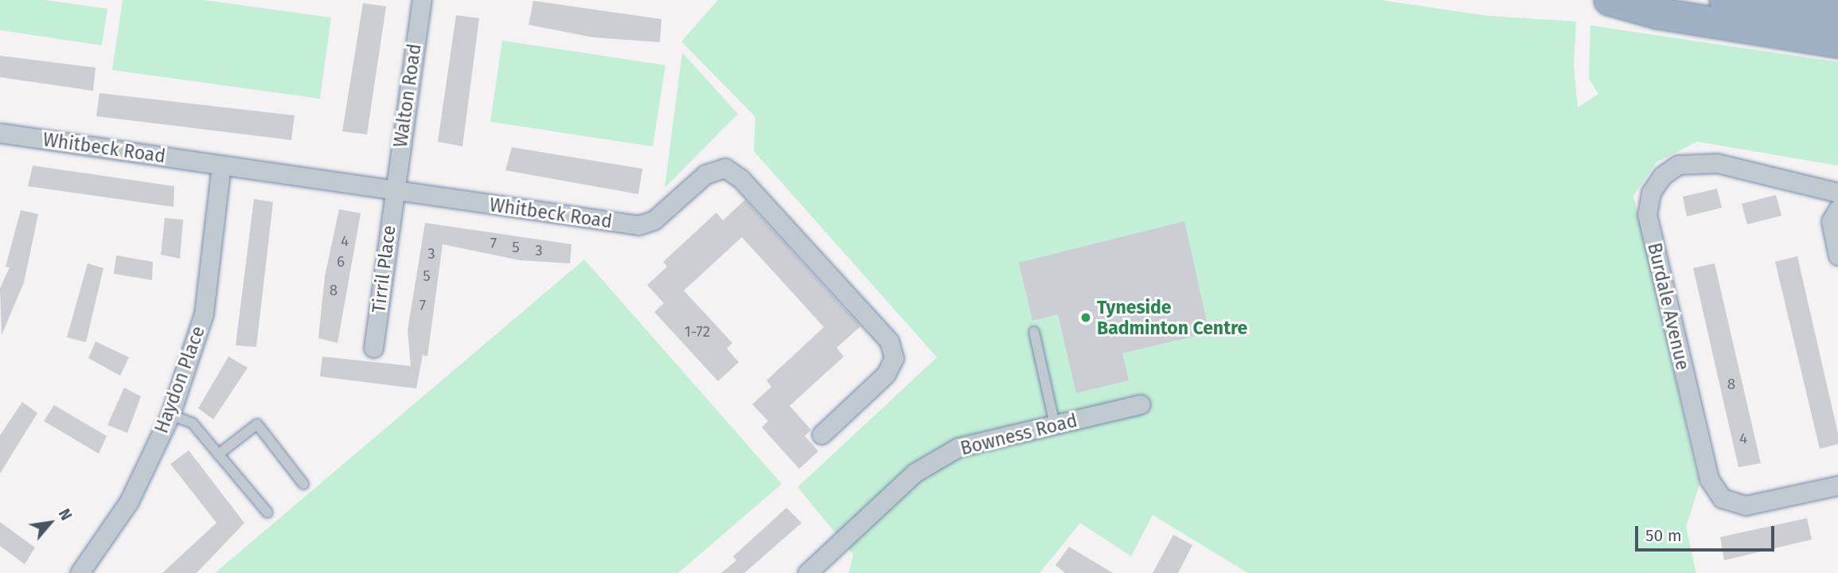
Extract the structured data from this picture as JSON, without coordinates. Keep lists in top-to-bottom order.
{
  "streets": {
    "street": [
      "Walton Road",
      "Whitbeck Road",
      "Tirril Place",
      "Burdale Avenue",
      "Haydon Place",
      "Bowness Road"
    ]
  },
  "crossings": [
    ["Walton Road", "Whitbeck Road"],
    ["Walton Road", "Tirril Place"],
    ["Whitbeck Road", "Tirril Place"],
    ["Whitbeck Road", "Haydon Place"]
  ],
  "places": ["Tyneside Badminton Centre"],
  "house_numbers": [
    "4",
    "7",
    "5",
    "3",
    "3",
    "6",
    "5",
    "8",
    "7",
    "1-72",
    "8",
    "4"
  ],
  "scale_bar": "50 m",
  "north": "top right"
}
